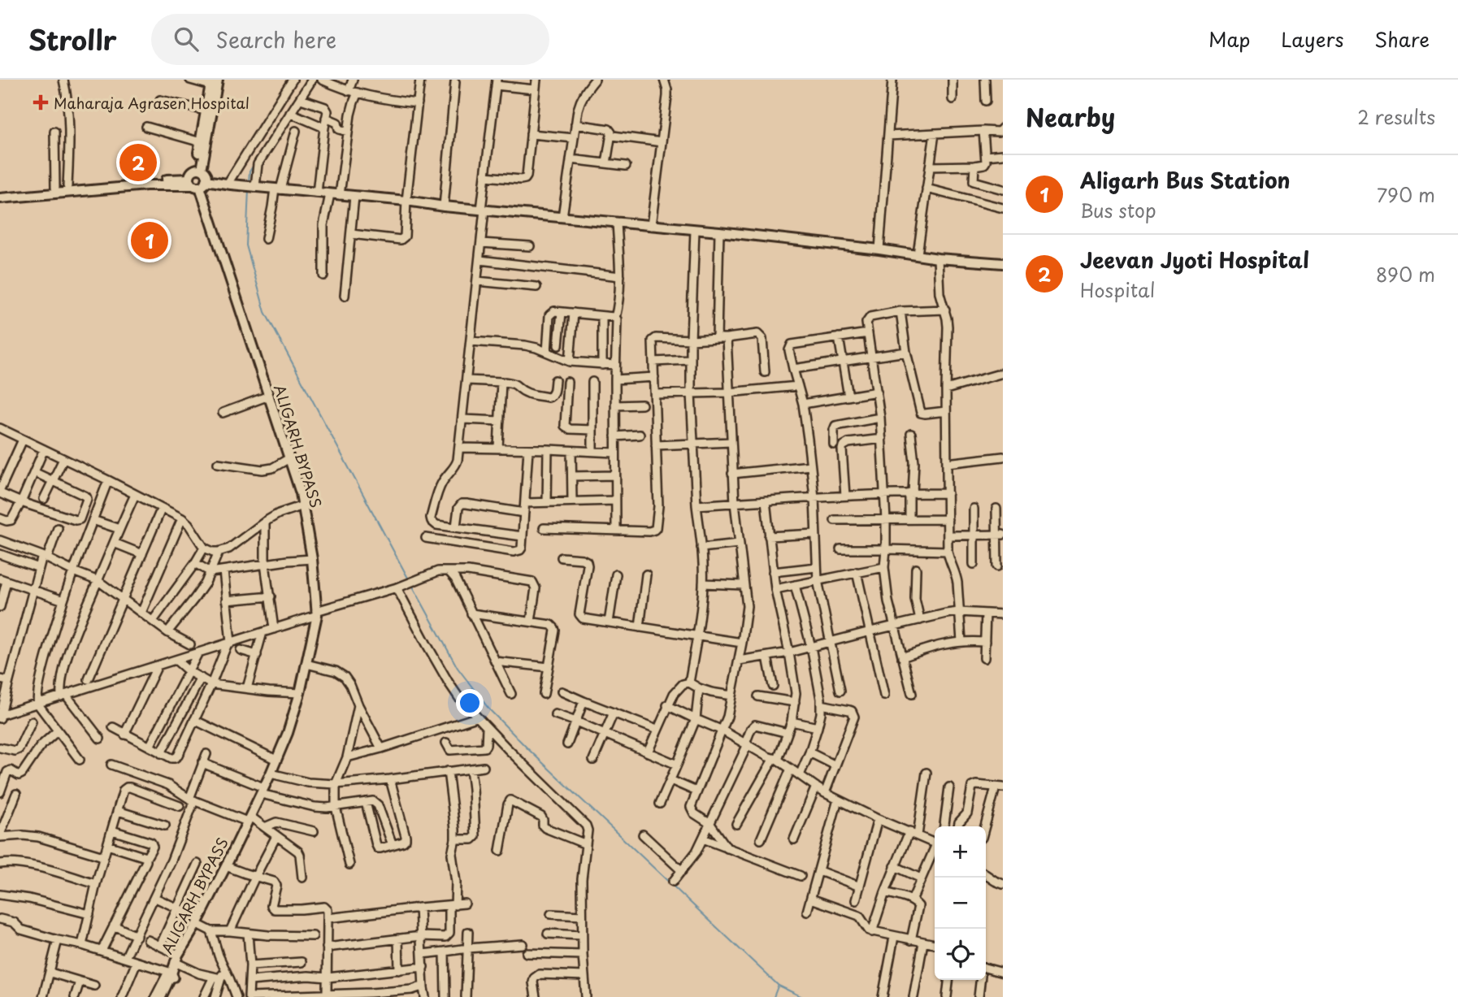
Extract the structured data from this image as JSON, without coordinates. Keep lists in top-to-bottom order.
{
  "streets": {
    "main road": ["ALIGARH BYPASS"]
  },
  "places": {
    "health": ["Maharaja Agrasen Hospital"]
  },
  "page": {
    "header": "Strollr",
    "search": "Search here",
    "nav": ["Map", "Layers", "Share"],
    "heading": ["Nearby", "2 results"],
    "pins": ["2", "1"],
    "list": [
      {
        "mark": "1",
        "name": "Aligarh Bus Station",
        "note": "Bus stop",
        "value": "790 m"
      },
      {
        "mark": "2",
        "name": "Jeevan Jyoti Hospital",
        "note": "Hospital",
        "value": "890 m"
      }
    ],
    "map_buttons": ["+", "−"]
  }
}
